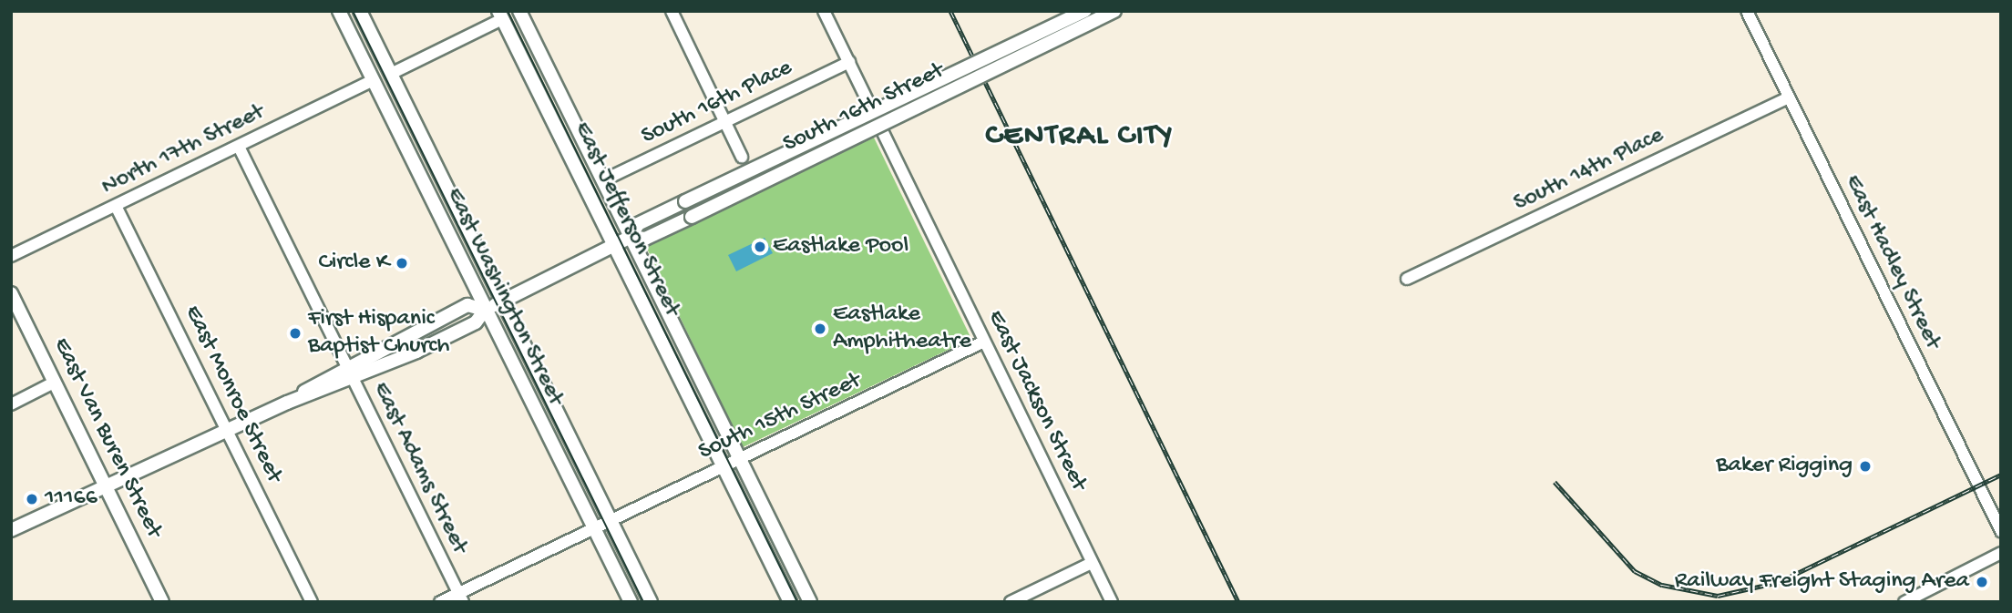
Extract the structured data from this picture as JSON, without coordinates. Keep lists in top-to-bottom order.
{
  "streets": {
    "main road": [
      "South 16th Street",
      "East Jefferson Street",
      "East Washington Street",
      "East Van Buren Street"
    ],
    "street": [
      "South 16th Place",
      "North 17th Street",
      "South 14th Place",
      "East Hadley Street",
      "East Monroe Street",
      "East Jackson Street",
      "South 15th Street",
      "East Adams Street"
    ]
  },
  "crossings": [
    ["South 16th Place", "East Jefferson Street"],
    ["South 16th Place", "East Jackson Street"],
    ["South 16th Street", "East Jefferson Street"],
    ["South 16th Street", "East Washington Street"],
    ["North 17th Street", "East Washington Street"],
    ["North 17th Street", "East Monroe Street"],
    ["North 17th Street", "East Adams Street"],
    ["South 14th Place", "East Hadley Street"],
    ["East Jefferson Street", "South 15th Street"],
    ["East Washington Street", "South 15th Street"],
    ["East Jackson Street", "South 15th Street"],
    ["South 15th Street", "East Adams Street"]
  ],
  "districts": ["CENTRAL CITY"],
  "places": [
    "Eastlake Pool",
    "Circle K",
    "Eastlake Amphitheatre",
    "First Hispanic Baptist Church",
    "Baker Rigging",
    "11166",
    "Railway Freight Staging Area"
  ]
}
